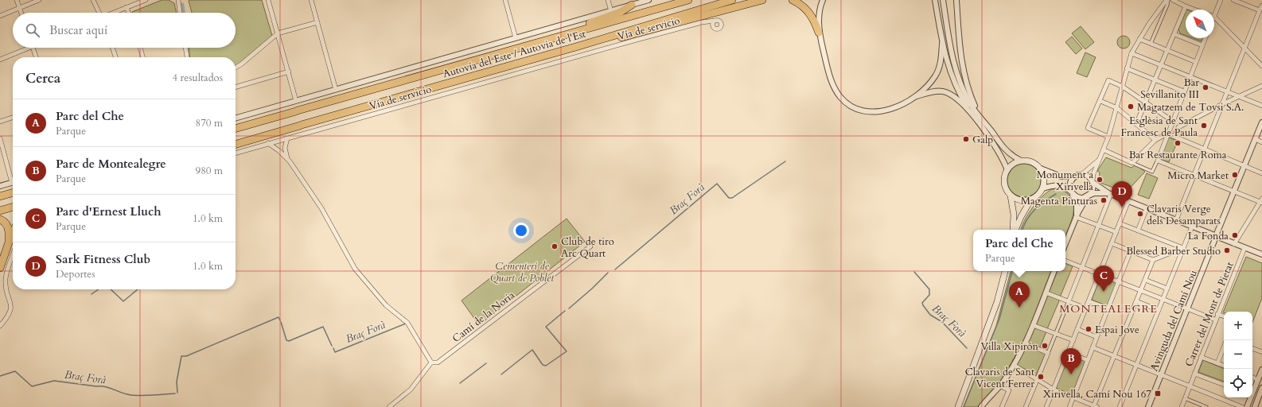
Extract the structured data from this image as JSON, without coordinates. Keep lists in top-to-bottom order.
{
  "streets": {
    "highway": ["Autovía del Este / Autovia de l'Est"],
    "street": [
      "Vía de servicio",
      "Carrer del Mont de Pietat",
      "Camí de la Noria",
      "Avinguda del Camí Nou"
    ]
  },
  "districts": ["MONTEALEGRE"],
  "water": ["Braç Forà"],
  "parks": ["Cementeri de Quart de Poblet"],
  "places": {
    "other": [
      "Bar Sevillanito III",
      "Magatzem de Tovsi S.A.",
      "Esglèsia de Sant Francesc de Paula",
      "Galp",
      "Bar Restaurante Roma",
      "Micro Market",
      "Monument a Xirivella",
      "Magenta Pinturas",
      "Clavaris Verge dels Desamparats",
      "La Fonda",
      "Club de tiro Arc Quart",
      "Blessed Barber Studio",
      "Espai Jove",
      "Villa Xipirón",
      "Clavaris de Sant Vicent Ferrer"
    ],
    "transit": ["Xirivella, Camí Nou 167"]
  },
  "north": "top left",
  "page": {
    "search": "Buscar aquí",
    "heading": ["Cerca", "4 resultados"],
    "list": [
      {
        "mark": "A",
        "name": "Parc del Che",
        "note": "Parque",
        "value": "870 m"
      },
      {
        "mark": "B",
        "name": "Parc de Montealegre",
        "note": "Parque",
        "value": "980 m"
      },
      {
        "mark": "C",
        "name": "Parc d'Ernest Lluch",
        "note": "Parque",
        "value": "1.0 km"
      },
      {
        "mark": "D",
        "name": "Sark Fitness Club",
        "note": "Deportes",
        "value": "1.0 km"
      }
    ],
    "pins": [
      "D",
      "C",
      "A",
      "B"
    ],
    "popup": ["Parc del Che", "Parque"],
    "map_buttons": ["+", "−"]
  }
}
